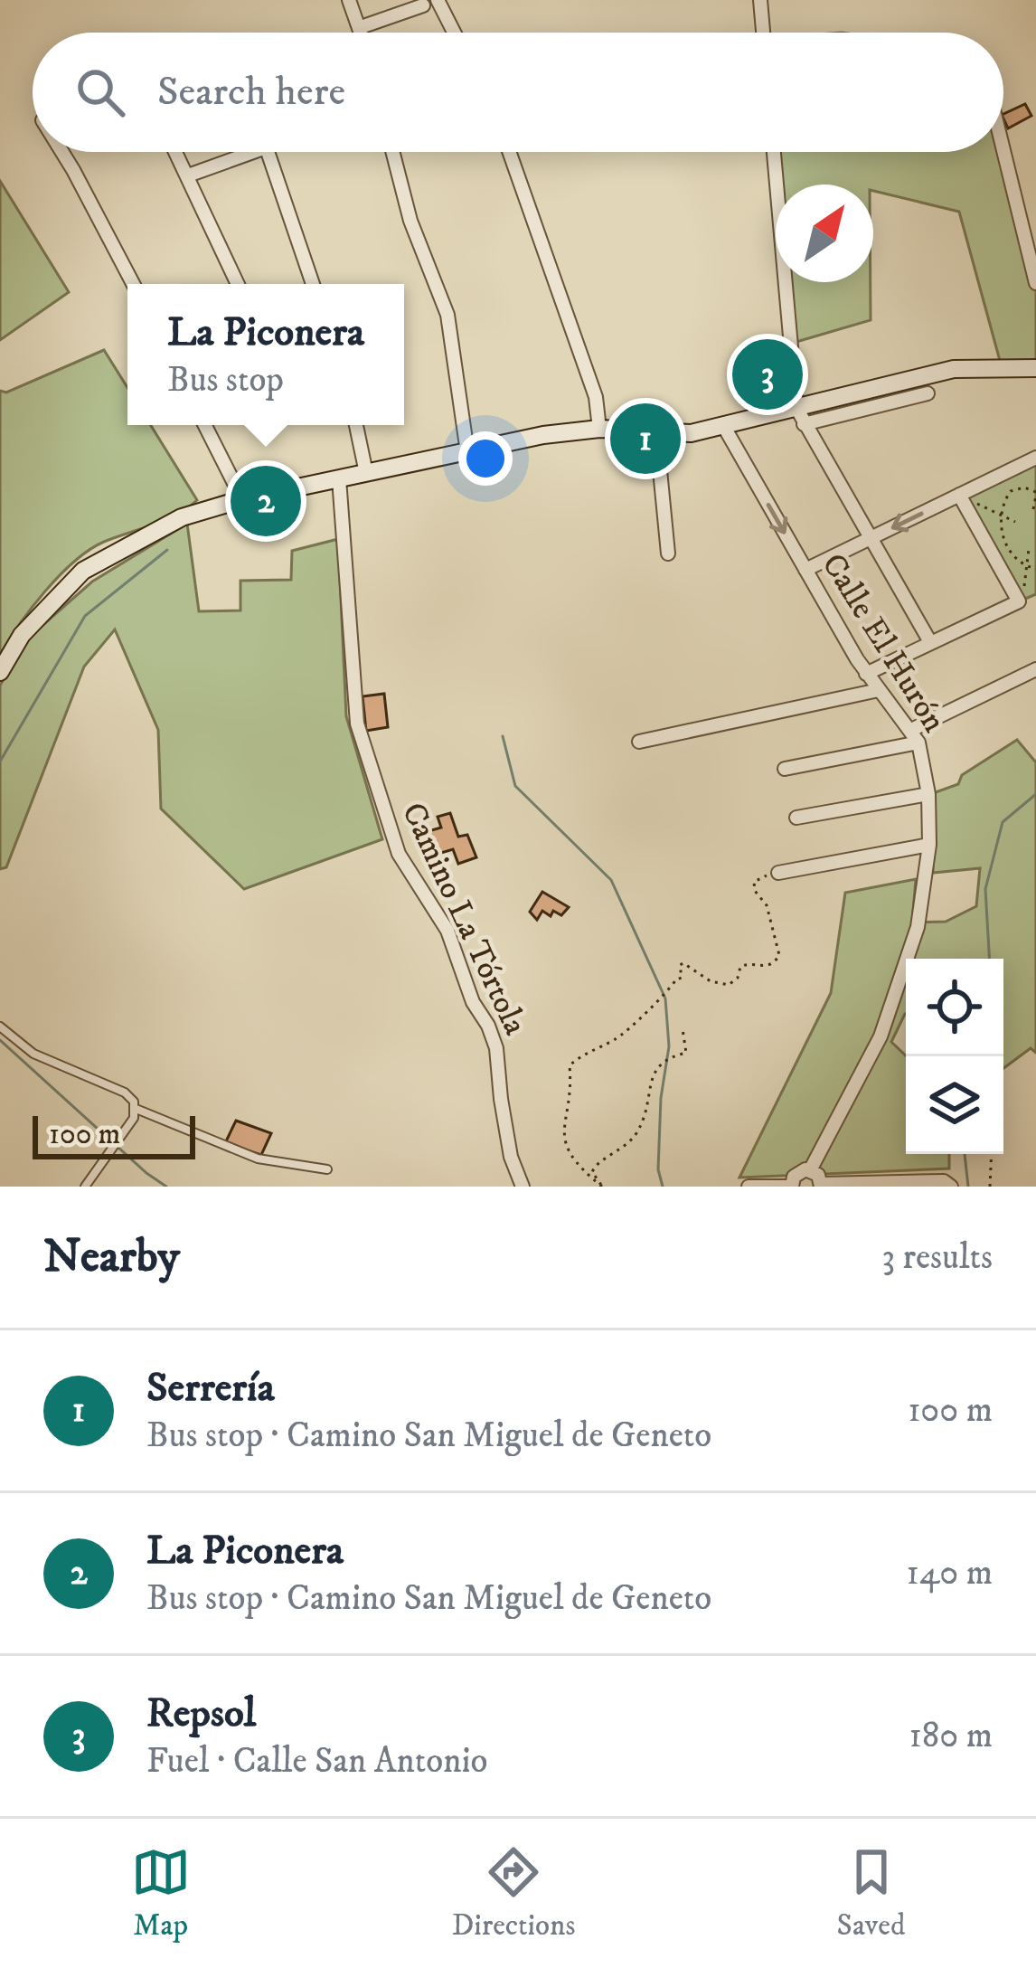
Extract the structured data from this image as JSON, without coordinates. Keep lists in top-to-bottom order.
{
  "streets": {
    "street": ["Calle El Hurón", "Camino La Tórtola"]
  },
  "scale_bar": "100 m",
  "north": "top right",
  "page": {
    "search": "Search here",
    "popup": ["La Piconera", "Bus stop"],
    "pins": ["3", "1", "2"],
    "scale": "100 m",
    "heading": ["Nearby", "3 results"],
    "list": [
      {
        "mark": "1",
        "name": "Serrería",
        "note": "Bus stop · Camino San Miguel de Geneto",
        "value": "100 m"
      },
      {
        "mark": "2",
        "name": "La Piconera",
        "note": "Bus stop · Camino San Miguel de Geneto",
        "value": "140 m"
      },
      {
        "mark": "3",
        "name": "Repsol",
        "note": "Fuel · Calle San Antonio",
        "value": "180 m"
      }
    ],
    "nav": ["Map", "Directions", "Saved"]
  }
}
